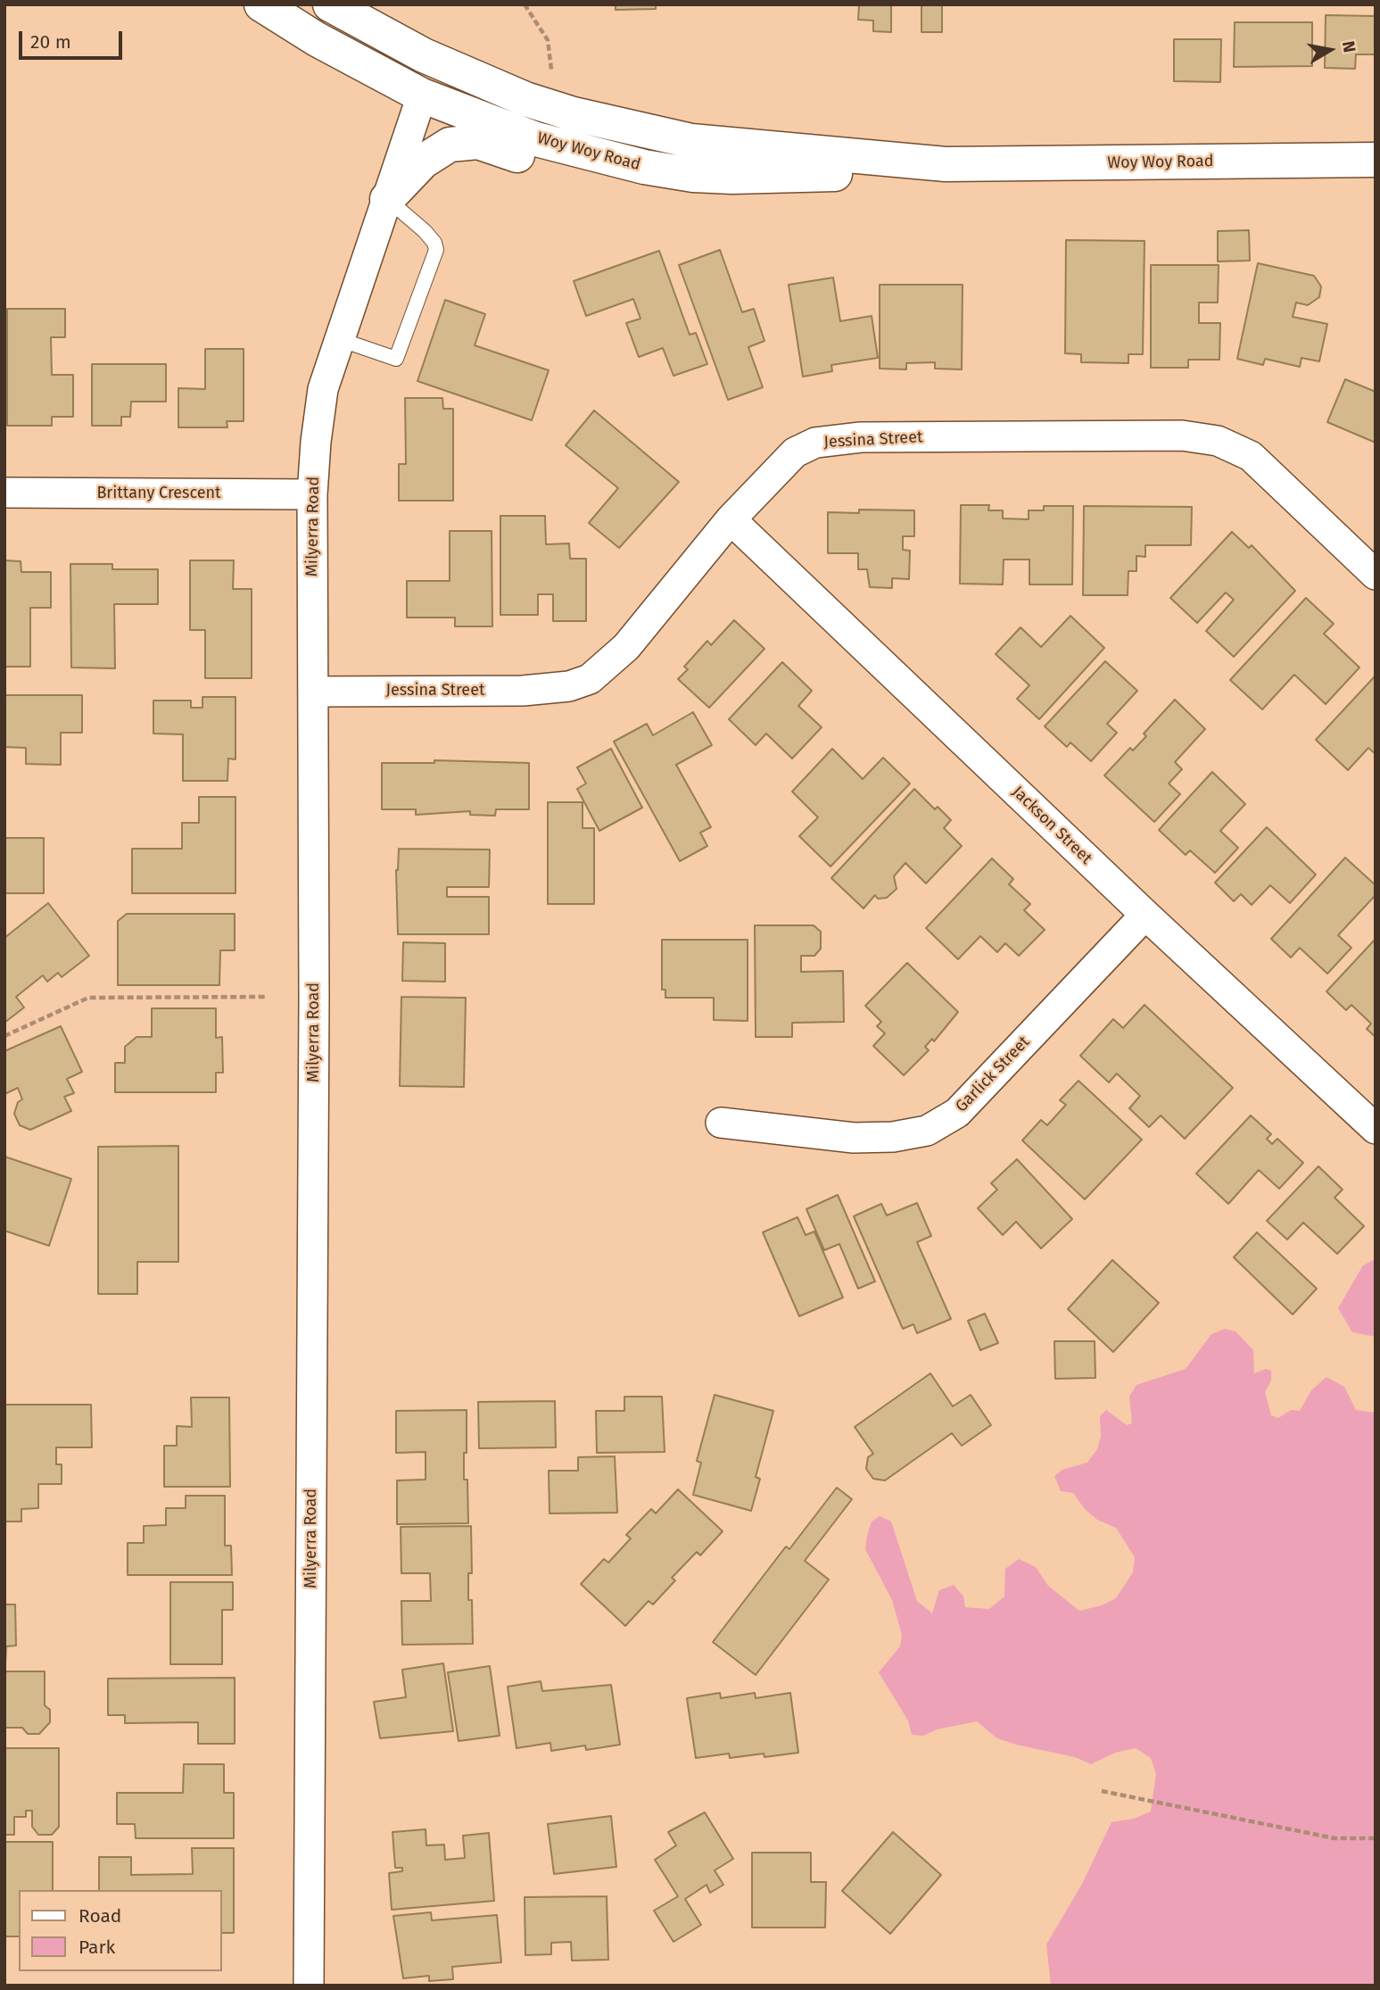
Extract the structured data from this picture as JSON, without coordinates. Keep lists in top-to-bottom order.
{
  "streets": {
    "main road": ["Woy Woy Road"],
    "street": [
      "Jessina Street",
      "Brittany Crescent",
      "Milyerra Road",
      "Jackson Street",
      "Garlick Street"
    ]
  },
  "crossings": [
    ["Woy Woy Road", "Milyerra Road"],
    ["Jessina Street", "Milyerra Road"],
    ["Jessina Street", "Jackson Street"],
    ["Brittany Crescent", "Milyerra Road"],
    ["Jackson Street", "Garlick Street"]
  ],
  "legend": ["Road", "Park"],
  "scale_bar": "20 m",
  "north": "right"
}
